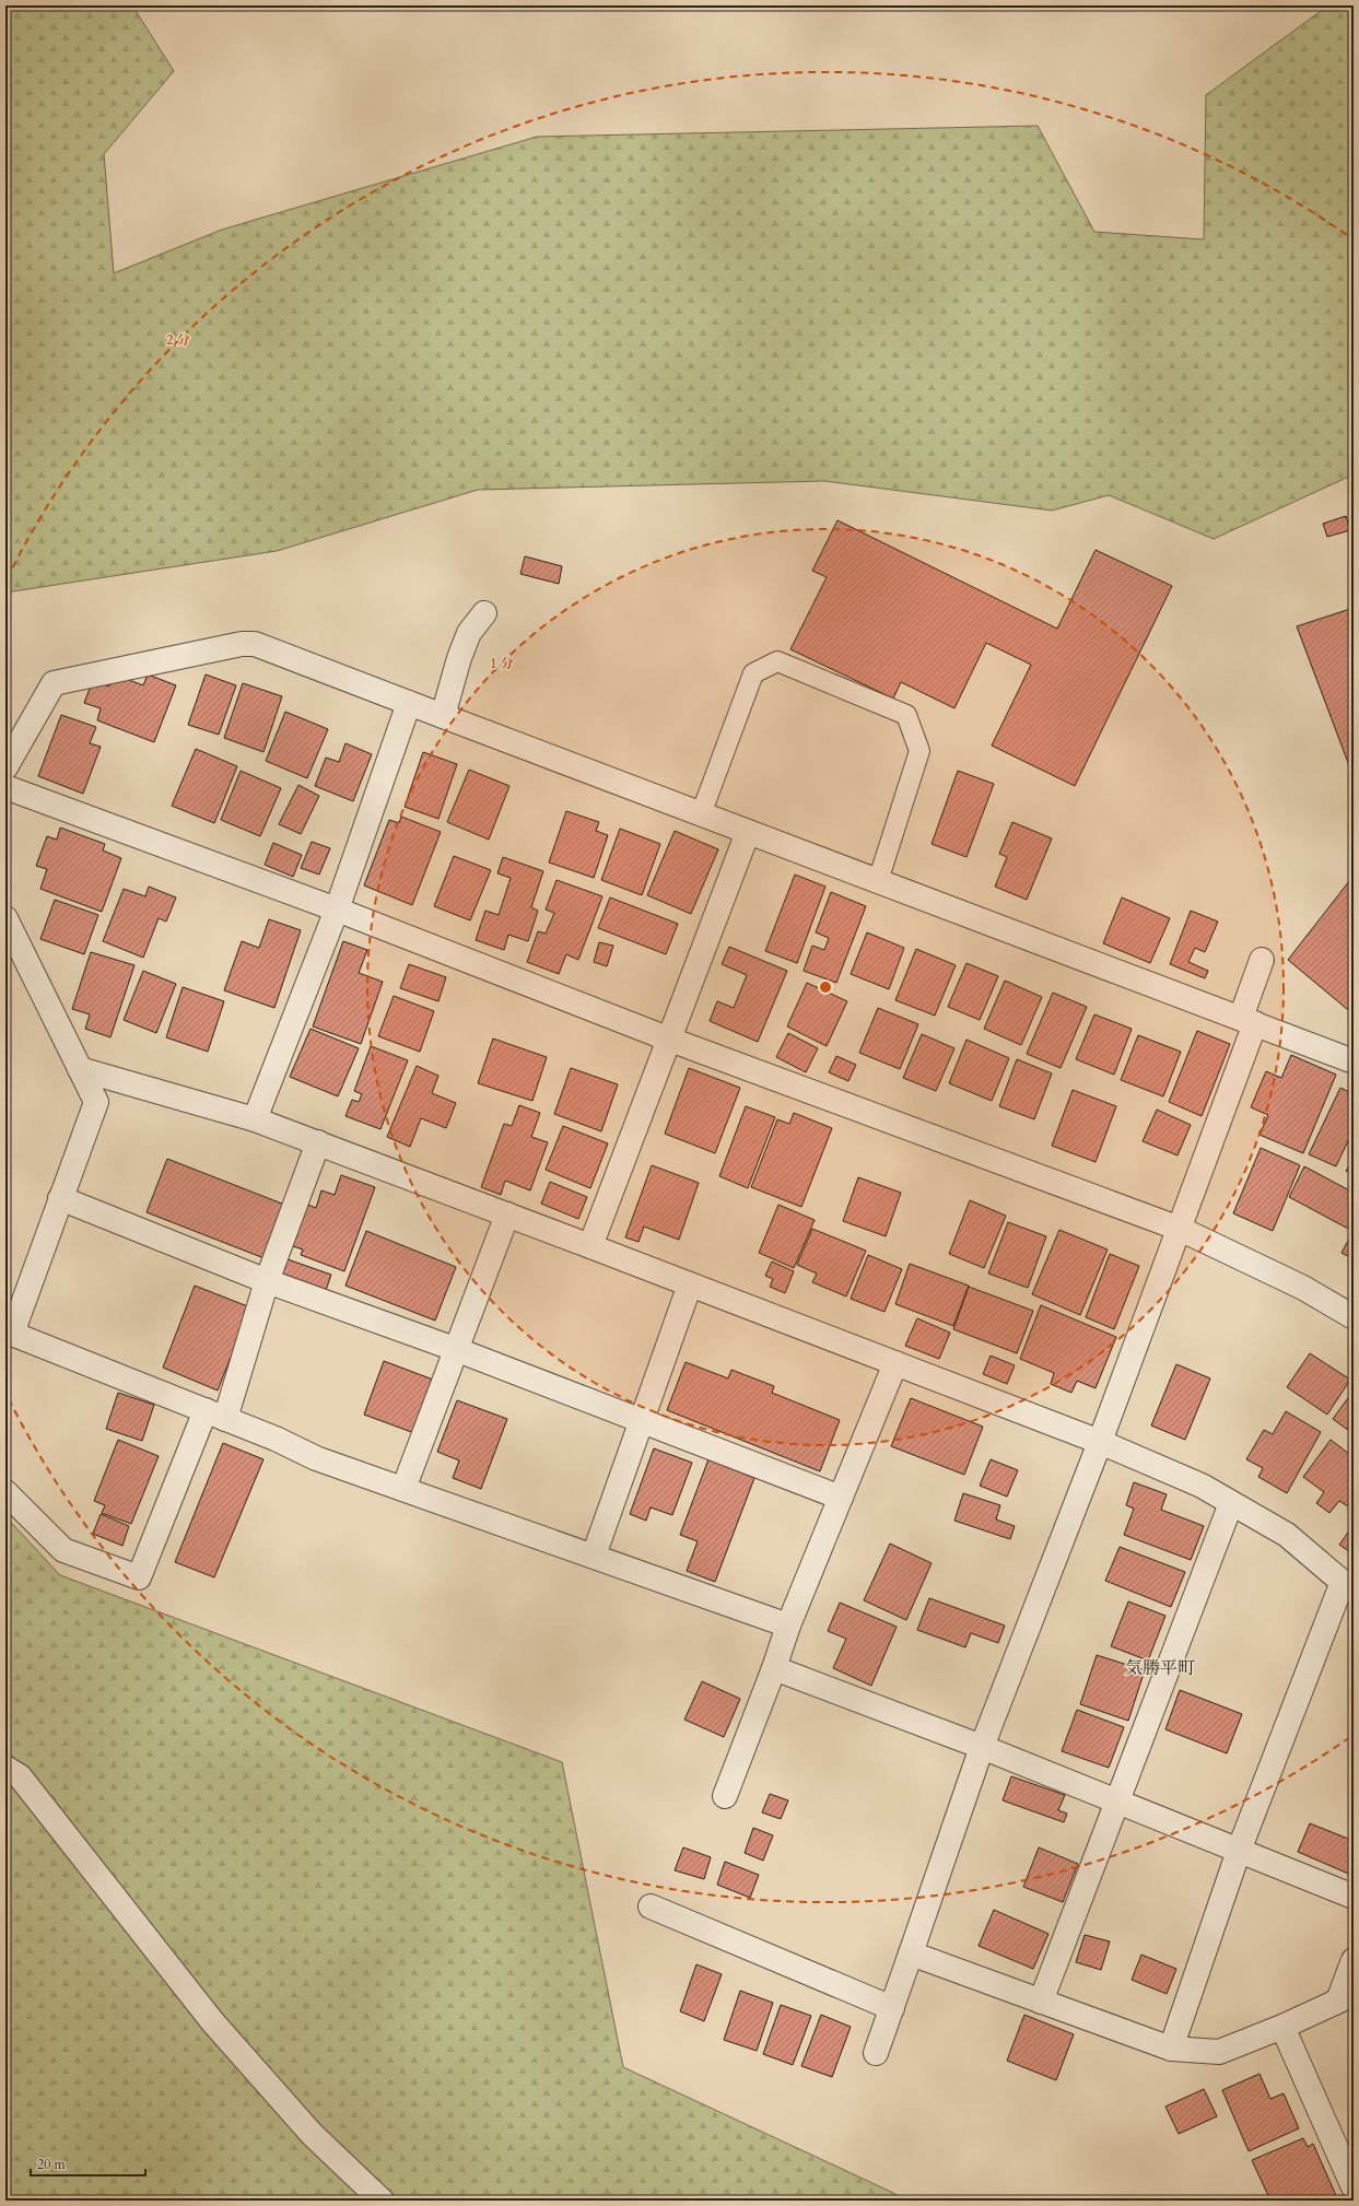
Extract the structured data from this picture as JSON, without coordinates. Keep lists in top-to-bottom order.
{
  "districts": ["気勝平町"],
  "scale_bar": "20 m",
  "rings": ["2 分", "1 分"]
}
